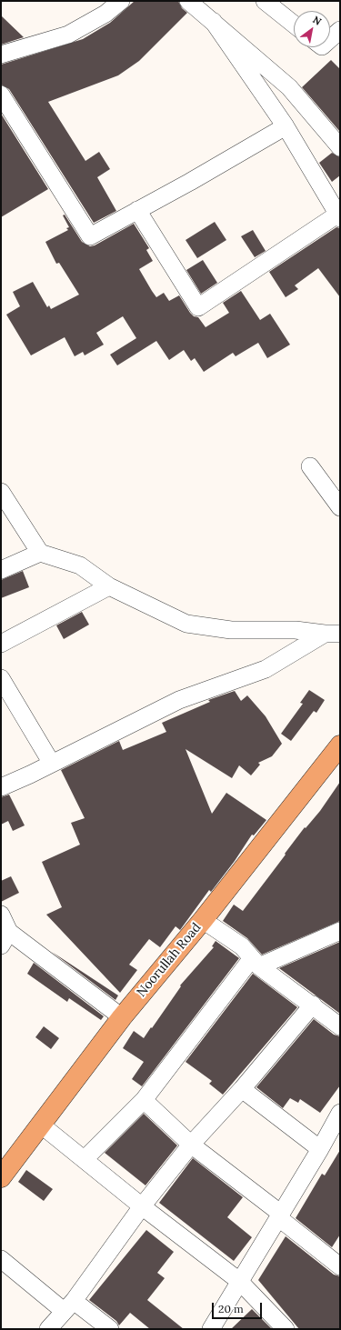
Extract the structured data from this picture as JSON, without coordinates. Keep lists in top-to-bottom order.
{
  "streets": {
    "main road": ["Noorullah Road"]
  },
  "scale_bar": "20 m",
  "north": "top right"
}
